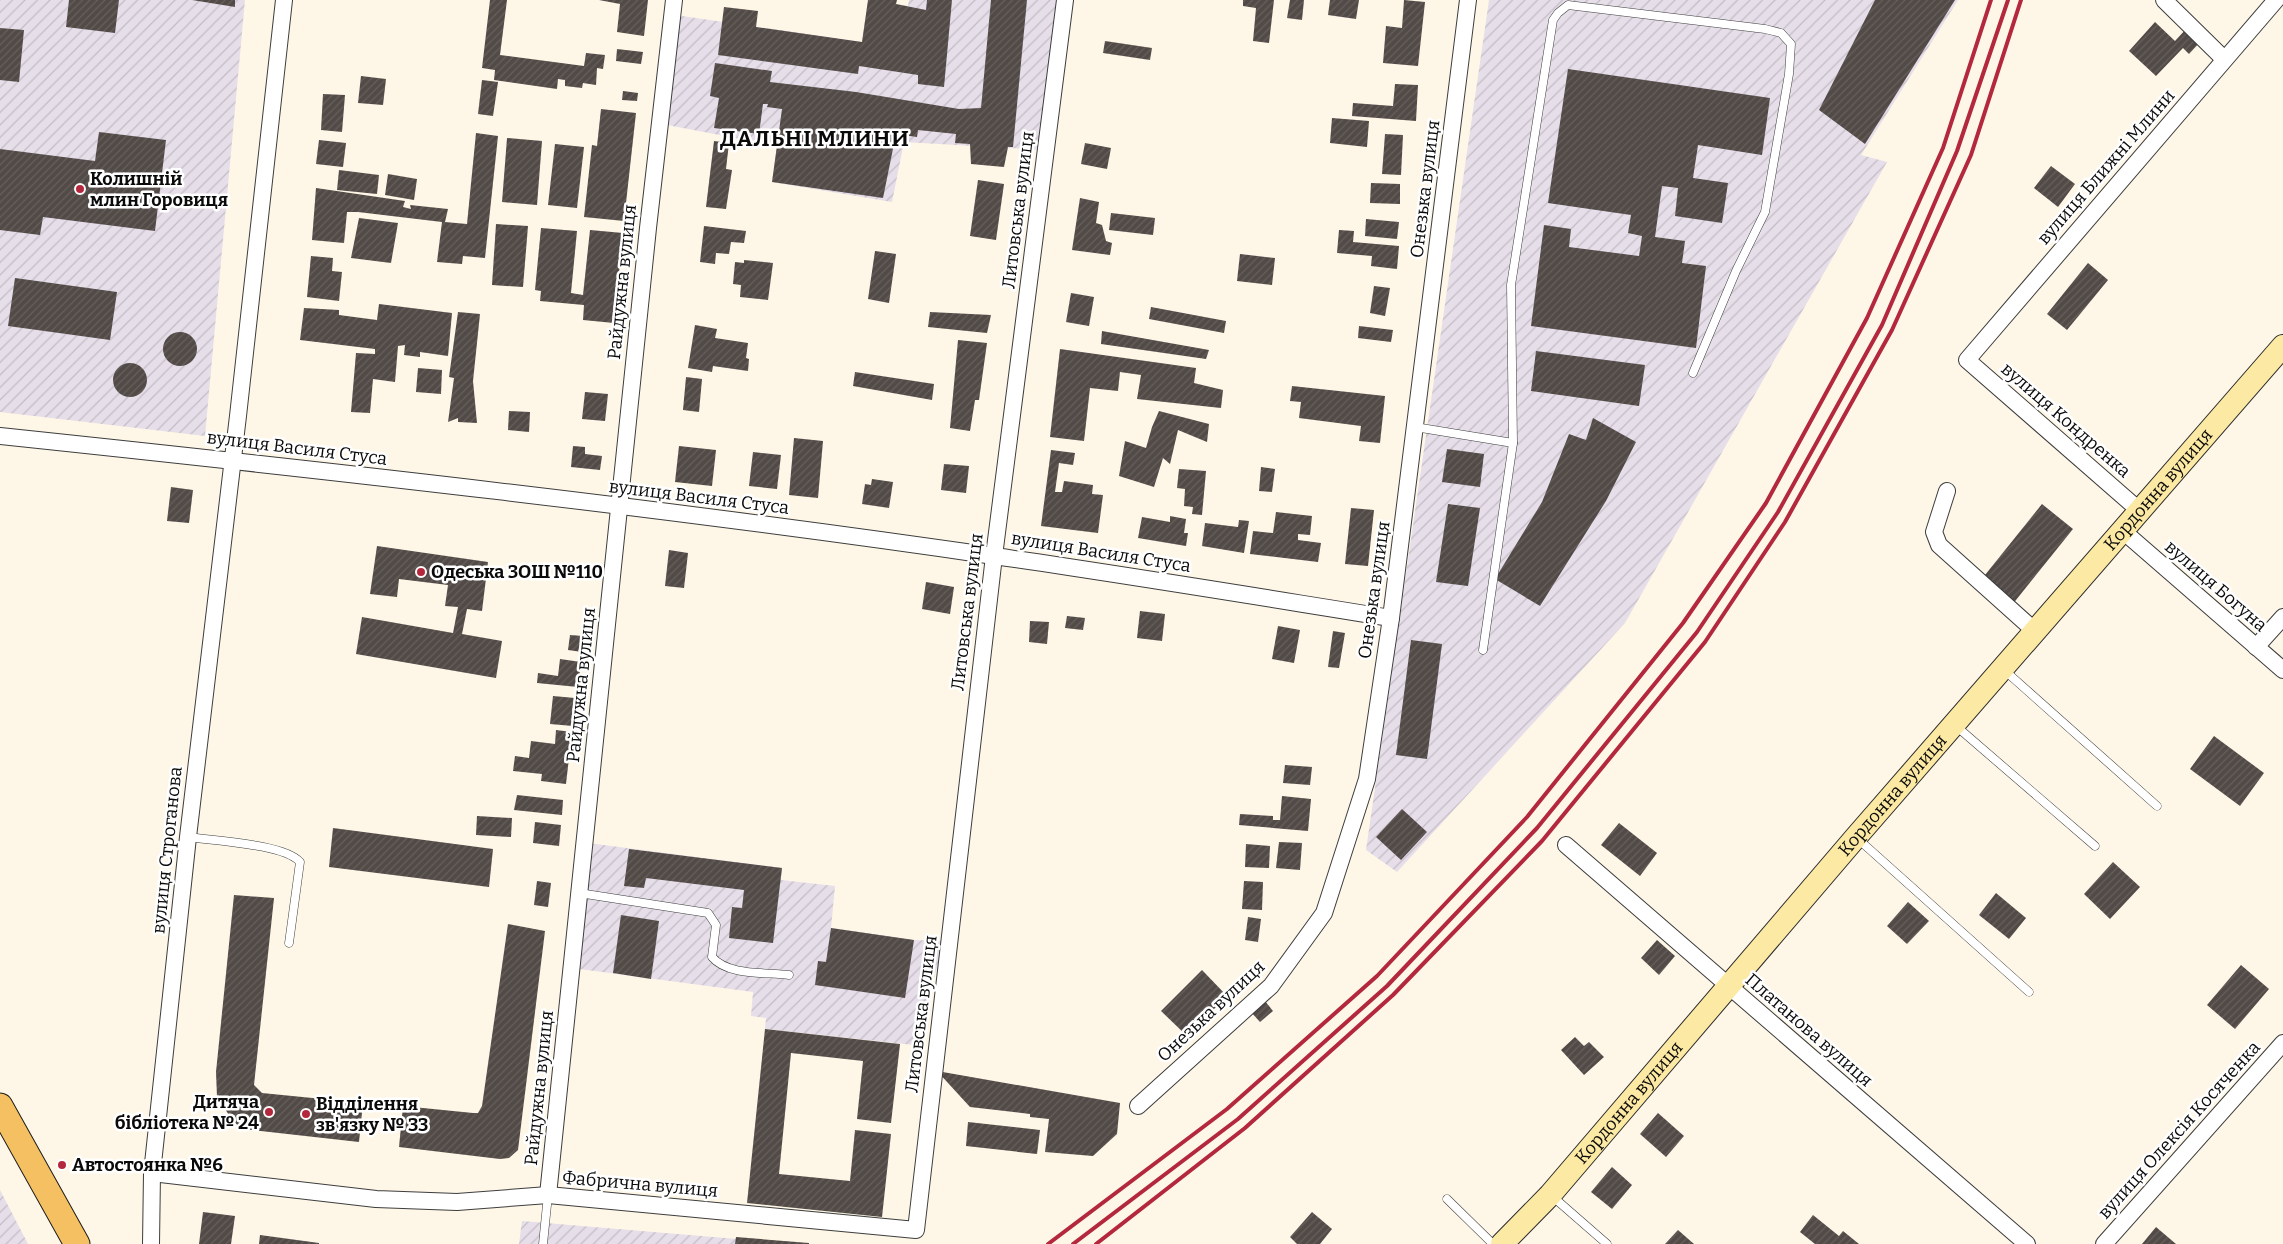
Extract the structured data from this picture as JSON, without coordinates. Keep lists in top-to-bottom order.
{
  "streets": {
    "main road": ["Кордонна вулиця"],
    "street": [
      "вулиця Ближні Млини",
      "Онезька вулиця",
      "Литовська вулиця",
      "Райдужна вулиця",
      "вулиця Кондренка",
      "вулиця Василя Стуса",
      "вулиця Богуна",
      "вулиця Строганова",
      "Платанова вулиця",
      "вулиця Олексія Косяченка",
      "Фабрична вулиця"
    ]
  },
  "crossings": [
    ["вулиця Ближні Млини", "вулиця Кондренка"],
    ["Онезька вулиця", "вулиця Василя Стуса"],
    ["Литовська вулиця", "вулиця Василя Стуса"],
    ["Литовська вулиця", "Фабрична вулиця"],
    ["Райдужна вулиця", "вулиця Василя Стуса"],
    ["Райдужна вулиця", "Фабрична вулиця"],
    ["вулиця Кондренка", "Кордонна вулиця"],
    ["вулиця Василя Стуса", "вулиця Строганова"],
    ["Кордонна вулиця", "вулиця Богуна"],
    ["Кордонна вулиця", "Платанова вулиця"],
    ["вулиця Строганова", "Фабрична вулиця"]
  ],
  "districts": ["ДАЛЬНІ МЛИНИ"],
  "places": [
    "Колишній млин Горовиця",
    "Одеська ЗОШ №110",
    "Дитяча бібліотека № 24",
    "Відділення зв'язку № 33",
    "Автостоянка №6"
  ]
}
